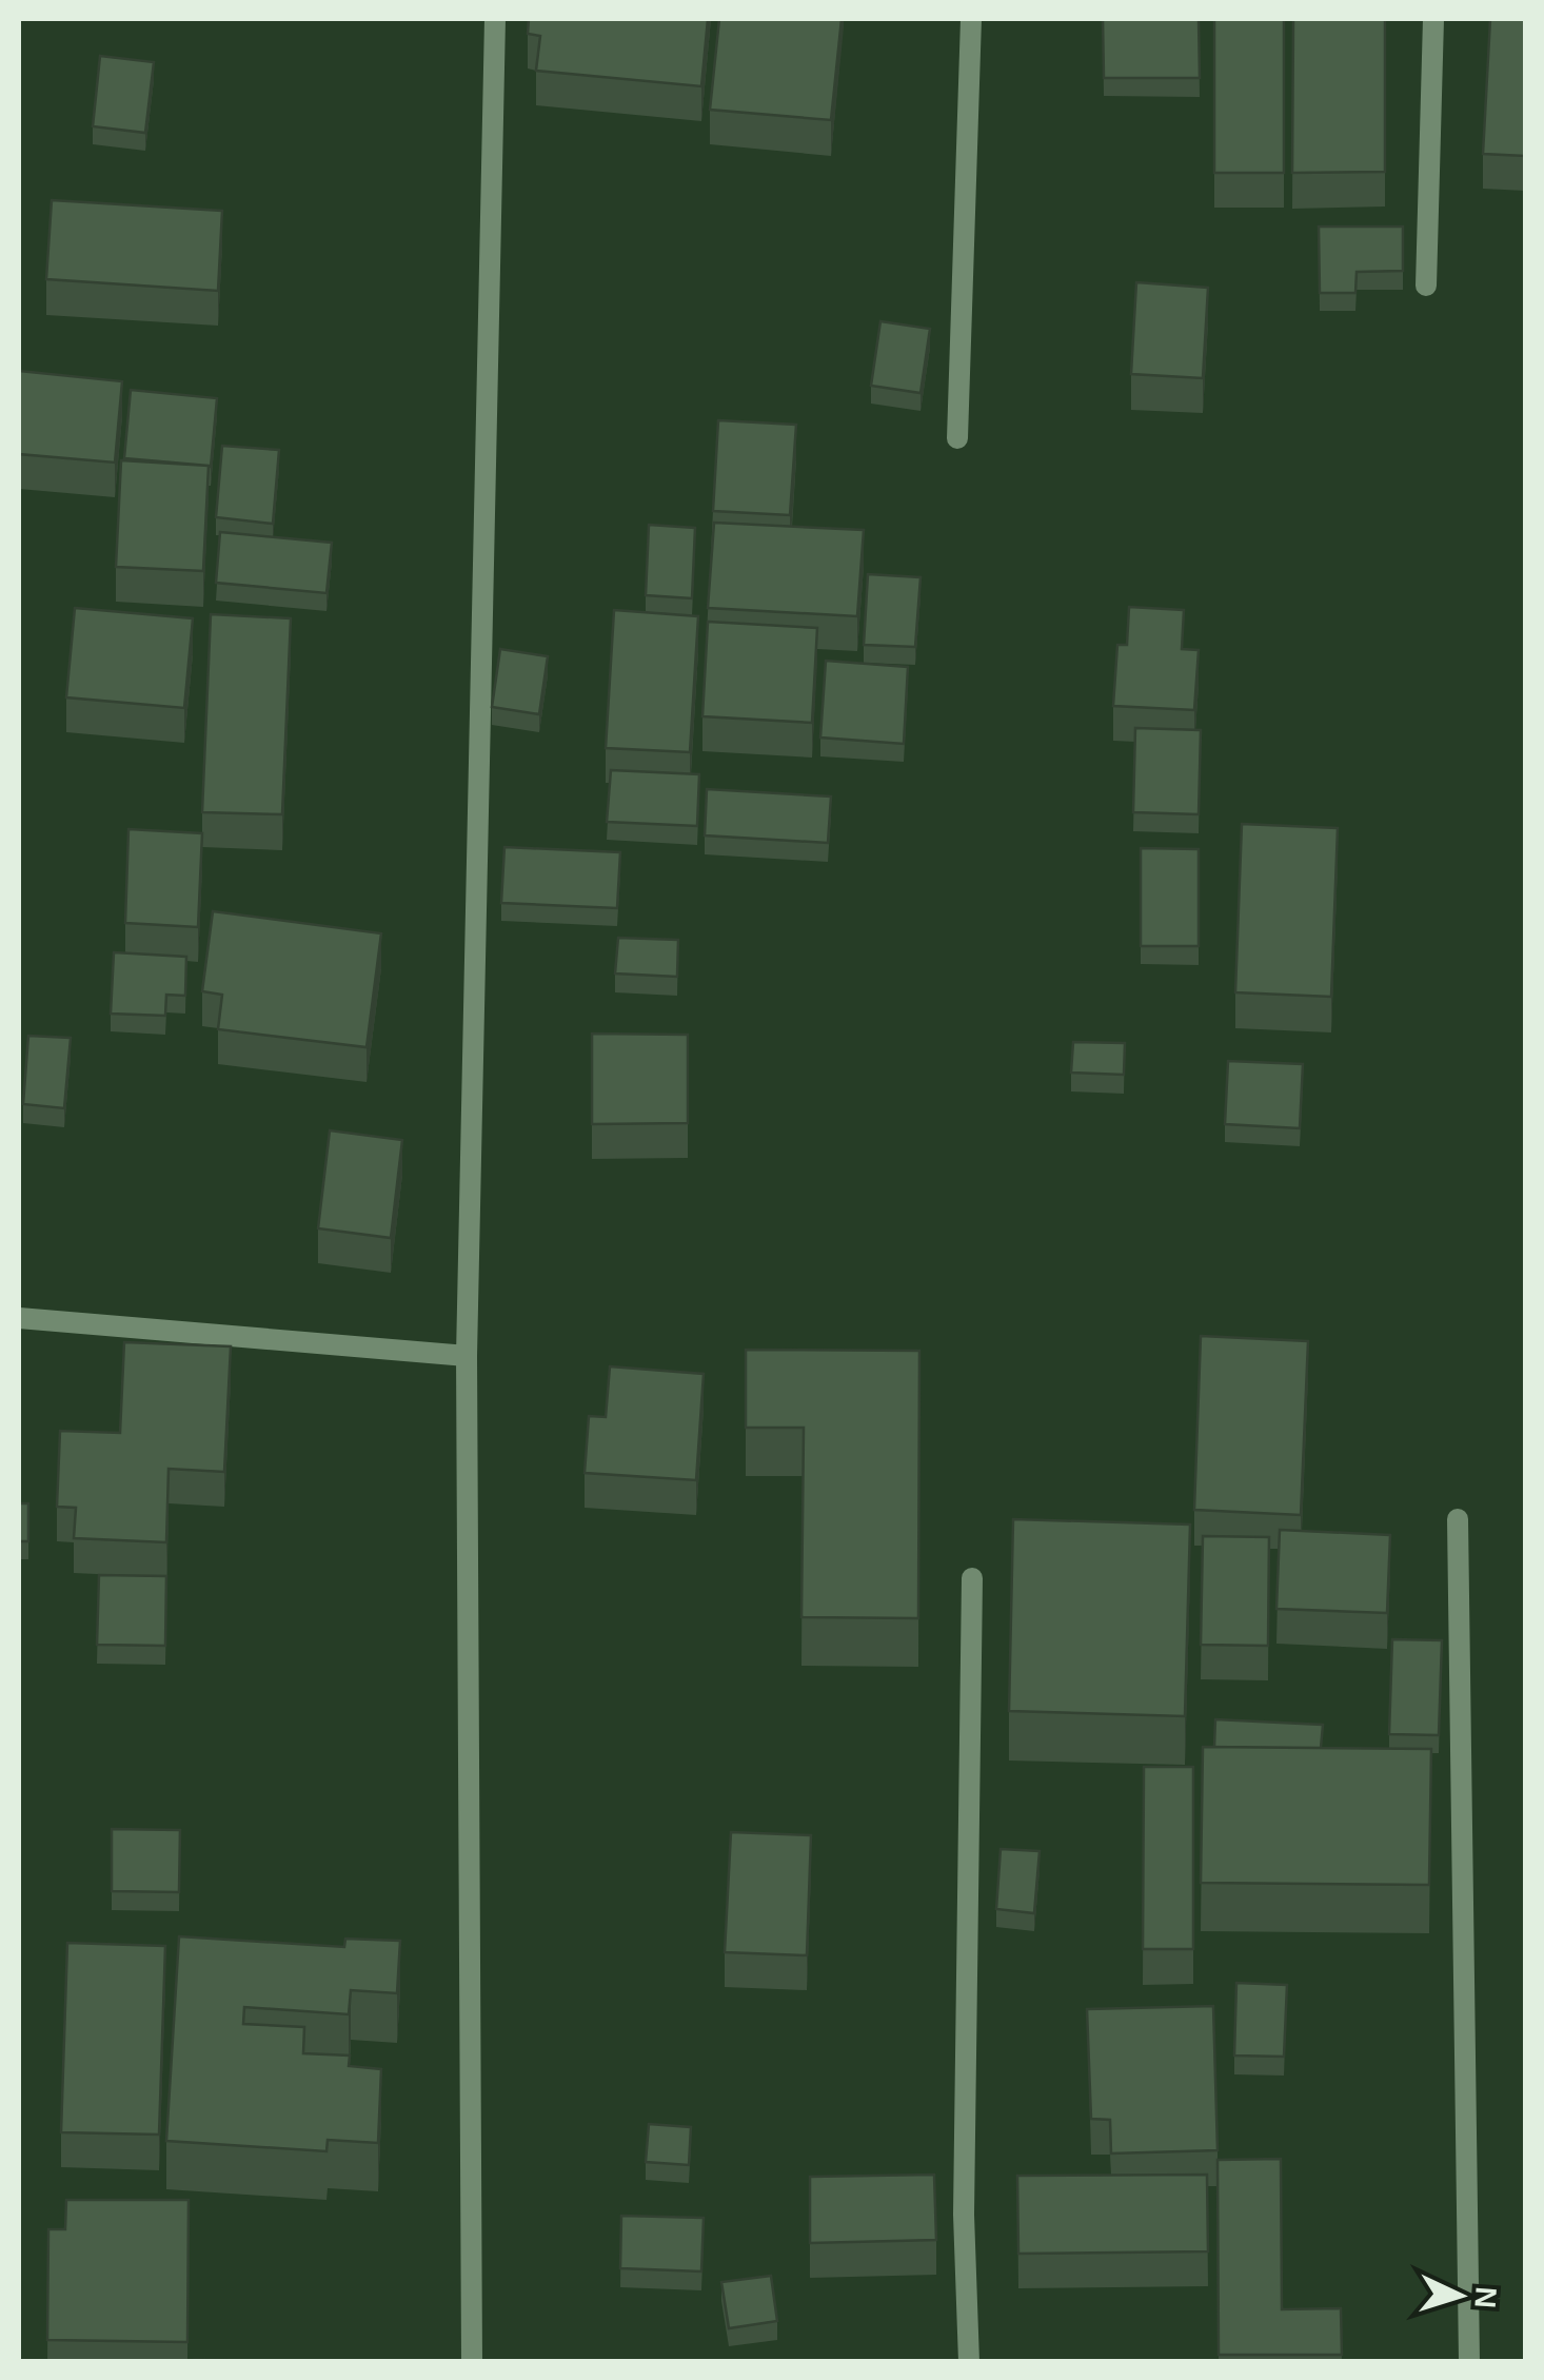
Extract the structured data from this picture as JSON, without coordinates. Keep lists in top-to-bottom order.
{
  "north": "right"
}
